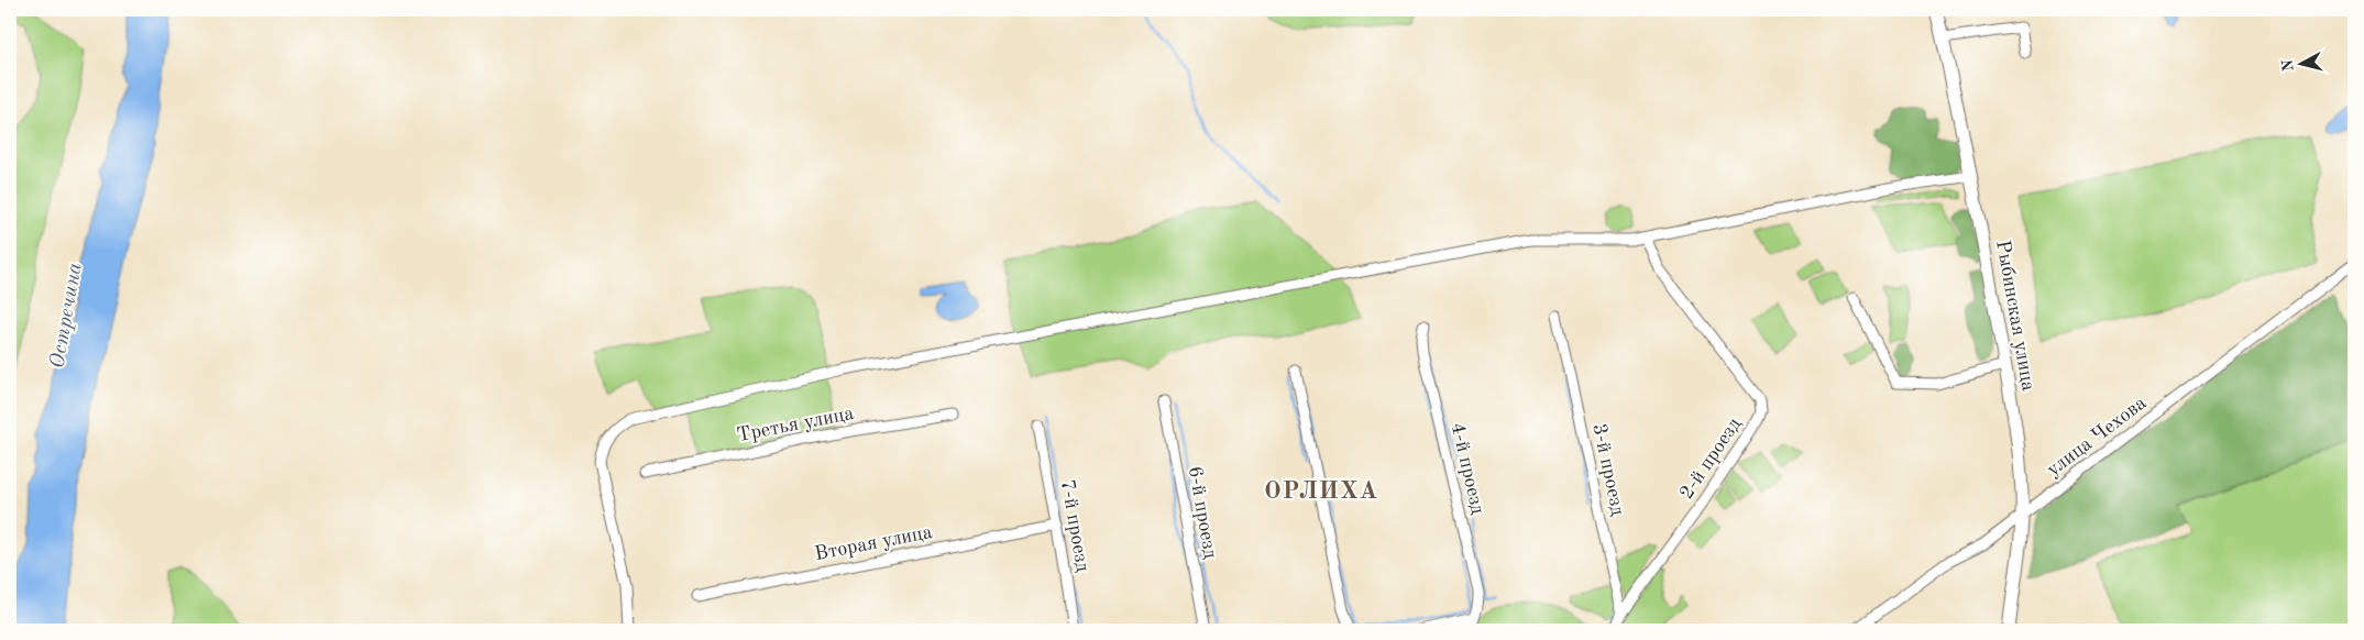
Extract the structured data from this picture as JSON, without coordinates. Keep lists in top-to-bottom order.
{
  "streets": {
    "main road": ["Рыбинская улица"],
    "street": [
      "Третья улица",
      "улица Чехова",
      "2-й проезд",
      "4-й проезд",
      "3-й проезд",
      "6-й проезд",
      "7-й проезд",
      "Вторая улица"
    ]
  },
  "crossings": [
    ["Рыбинская улица", "улица Чехова"],
    ["2-й проезд", "3-й проезд"],
    ["7-й проезд", "Вторая улица"]
  ],
  "districts": ["ОРЛИХА"],
  "water": ["Остречина"],
  "north": "left"
}
